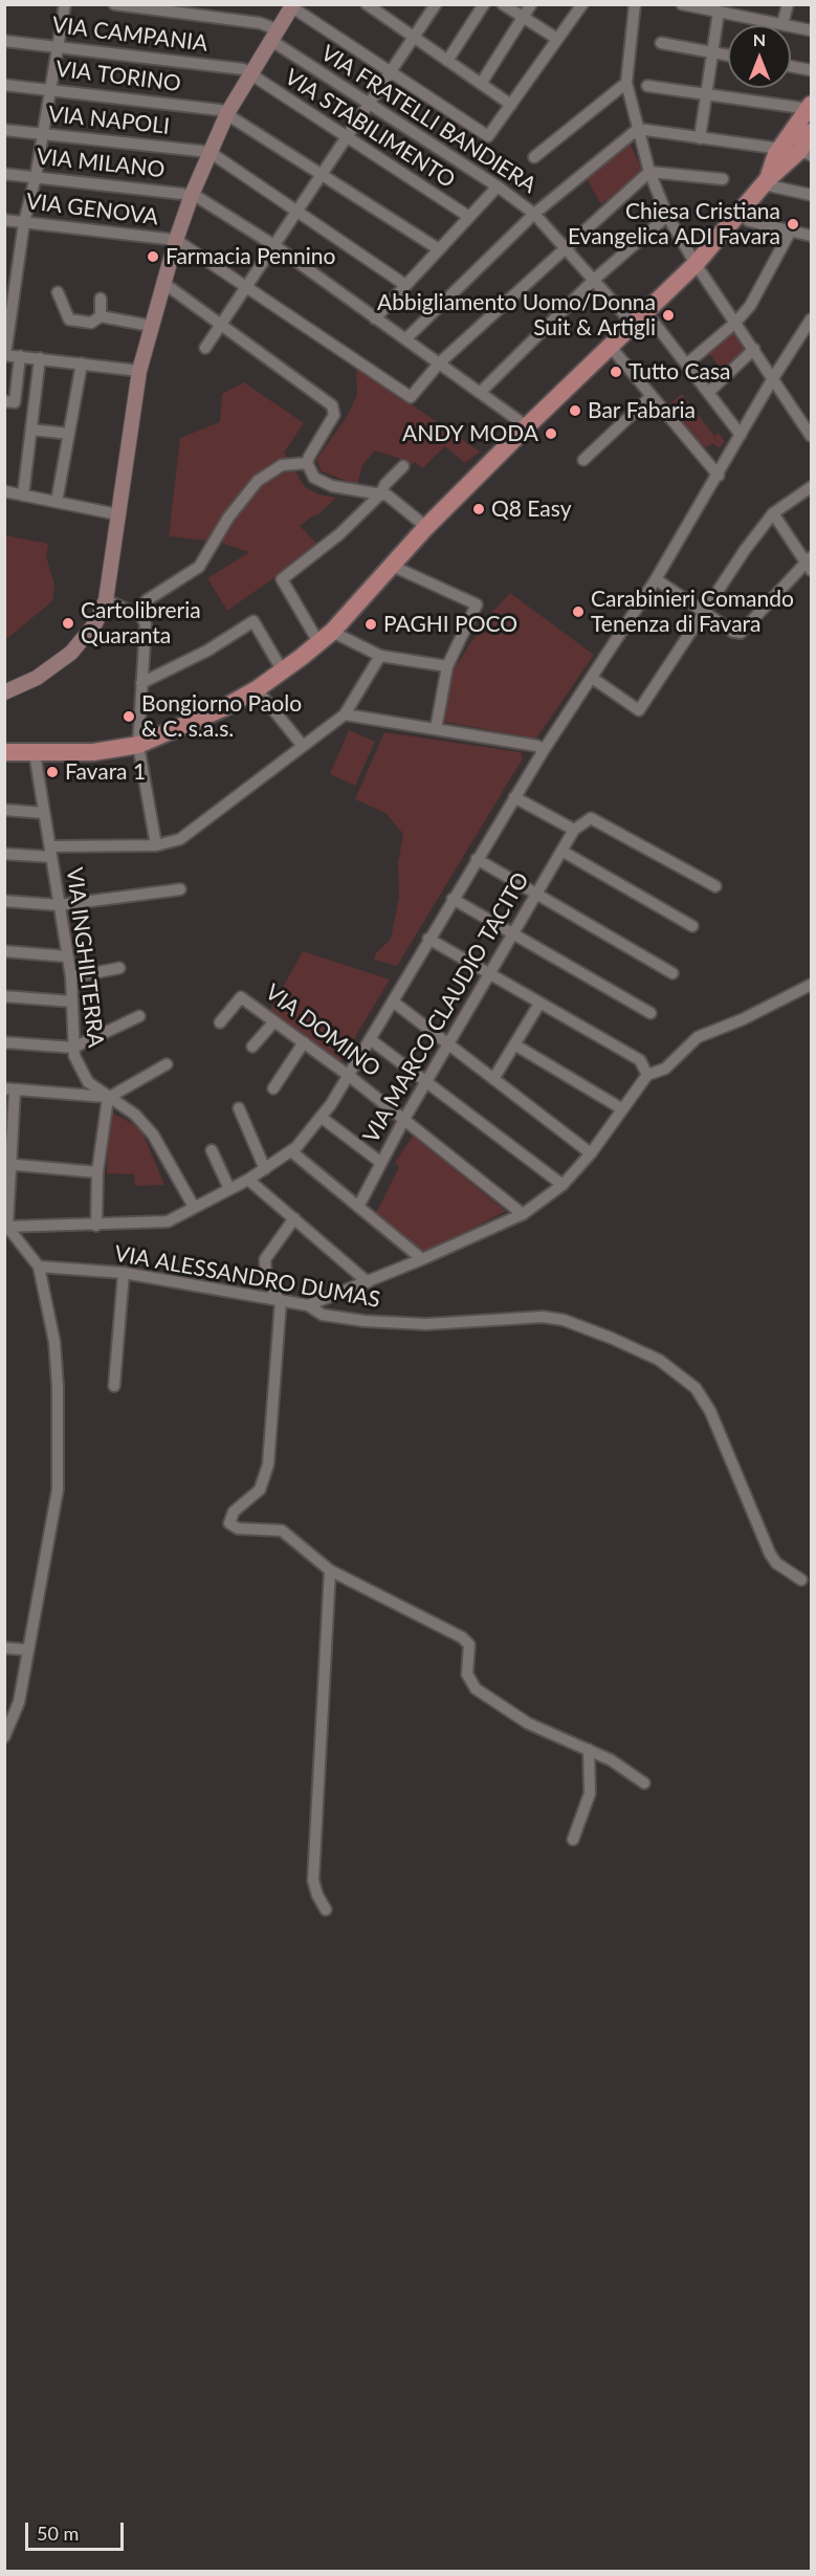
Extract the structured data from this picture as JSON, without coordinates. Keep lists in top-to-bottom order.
{
  "streets": {
    "street": [
      "VIA CAMPANIA",
      "VIA TORINO",
      "VIA FRATELLI BANDIERA",
      "VIA NAPOLI",
      "VIA STABILIMENTO",
      "VIA MILANO",
      "VIA GENOVA",
      "VIA INGHILTERRA",
      "VIA MARCO CLAUDIO TACITO",
      "VIA DOMINO",
      "VIA ALESSANDRO DUMAS"
    ]
  },
  "crossings": [
    ["VIA CAMPANIA", "VIA STABILIMENTO"],
    ["VIA MARCO CLAUDIO TACITO", "VIA DOMINO"]
  ],
  "places": [
    "Chiesa Cristiana Evangelica ADI Favara",
    "Farmacia Pennino",
    "Abbigliamento Uomo/Donna Suit & Artigli",
    "Tutto Casa",
    "Bar Fabaria",
    "ANDY MODA",
    "Q8 Easy",
    "Carabinieri Comando Tenenza di Favara",
    "Cartolibreria Quaranta",
    "PAGHI POCO",
    "Bongiorno Paolo & C. s.a.s.",
    "Favara 1"
  ],
  "scale_bar": "50 m",
  "north": "top"
}
